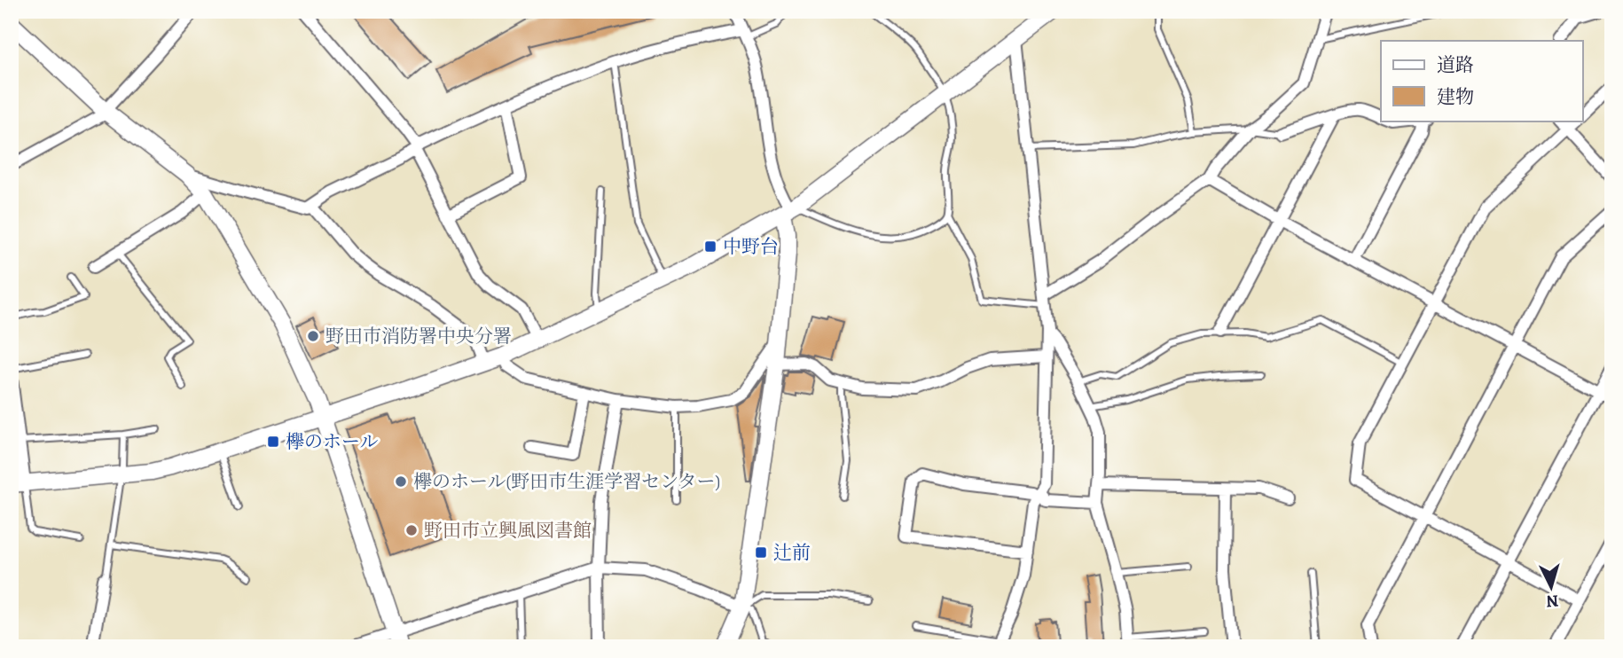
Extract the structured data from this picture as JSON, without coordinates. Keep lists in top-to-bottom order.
{
  "places": {
    "transit": ["中野台", "欅のホール", "辻前"],
    "other": ["野田市消防署中央分署", "欅のホール(野田市生涯学習センター)", "野田市立興風図書館"]
  },
  "legend": ["道路", "建物"],
  "north": "bottom"
}
